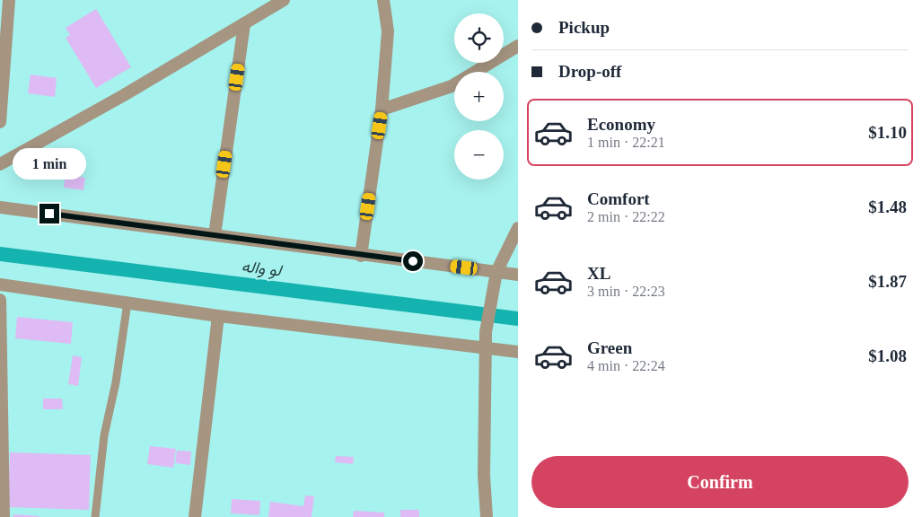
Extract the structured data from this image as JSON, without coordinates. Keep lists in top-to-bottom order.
{
  "water": ["لو واله"],
  "page": {
    "banner": ["Pickup", "Drop-off"],
    "map_buttons": ["+", "−"],
    "list": [
      {
        "name": "Economy",
        "note": "1 min · 22:21",
        "value": "$1.10"
      },
      {
        "name": "Comfort",
        "note": "2 min · 22:22",
        "value": "$1.48"
      },
      {
        "name": "XL",
        "note": "3 min · 22:23",
        "value": "$1.87"
      },
      {
        "name": "Green",
        "note": "4 min · 22:24",
        "value": "$1.08"
      }
    ],
    "bubble": "1 min",
    "buttons": "Confirm"
  }
}
